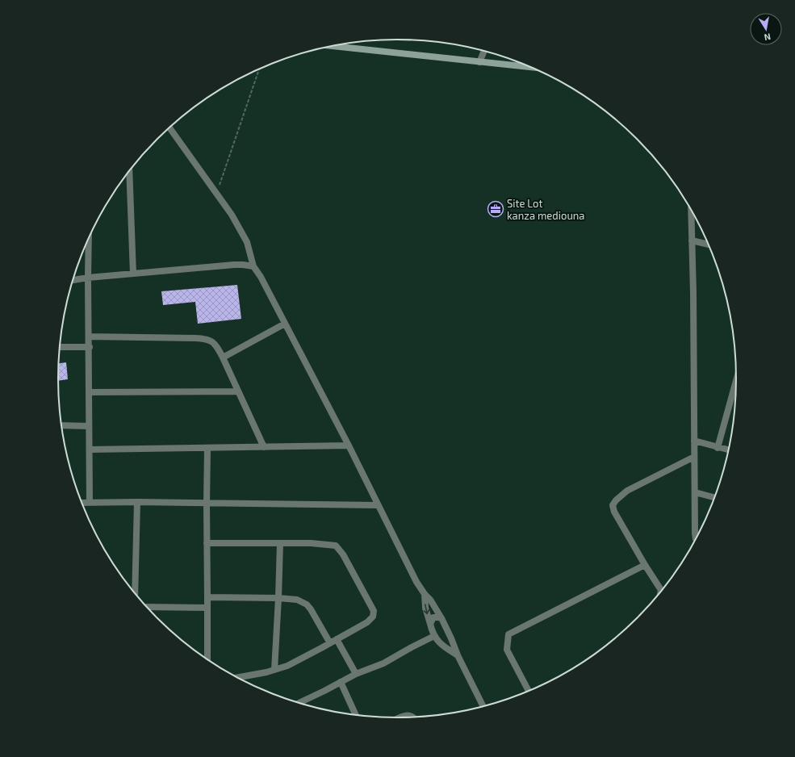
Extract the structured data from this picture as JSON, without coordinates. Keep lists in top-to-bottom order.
{
  "places": {
    "office": ["Site Lot kanza mediouna"]
  },
  "north": "bottom"
}
